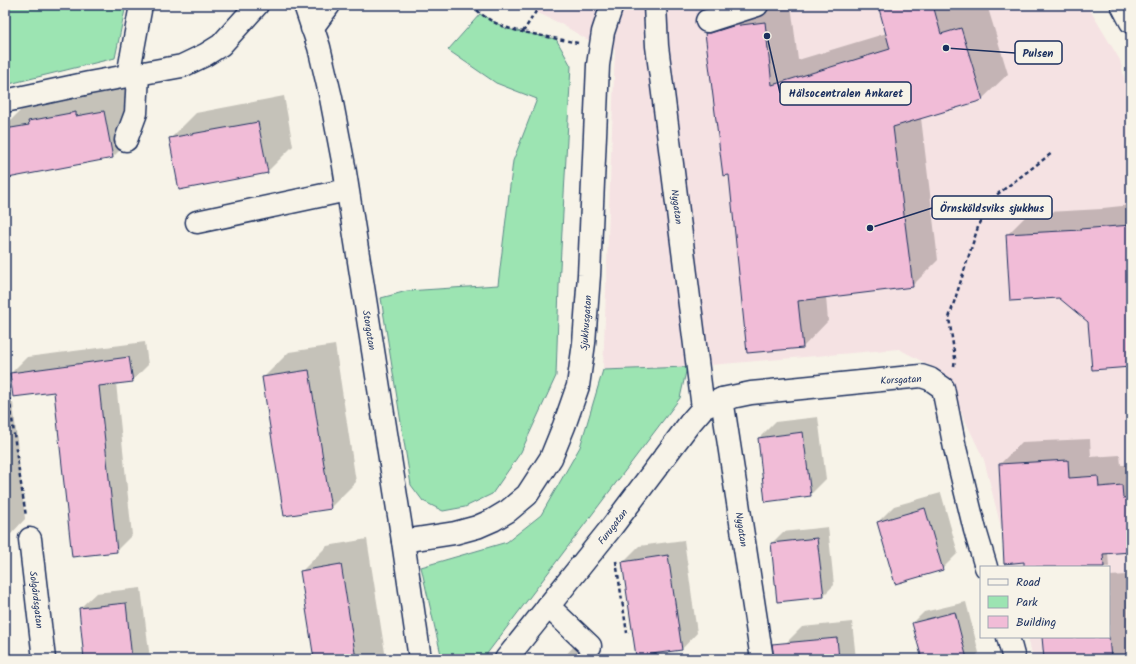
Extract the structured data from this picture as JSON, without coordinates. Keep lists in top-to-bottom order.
{
  "streets": {
    "street": [
      "Nygatan",
      "Sjukhusgatan",
      "Storgatan",
      "Korsgatan",
      "Furugatan",
      "Solgårdsgatan"
    ]
  },
  "crossings": [
    ["Nygatan", "Korsgatan"],
    ["Nygatan", "Furugatan"],
    ["Sjukhusgatan", "Storgatan"],
    ["Korsgatan", "Furugatan"]
  ],
  "places": ["Hälsocentralen Ankaret", "Pulsen", "Örnsköldsviks sjukhus"],
  "legend": ["Road", "Park", "Building"]
}
